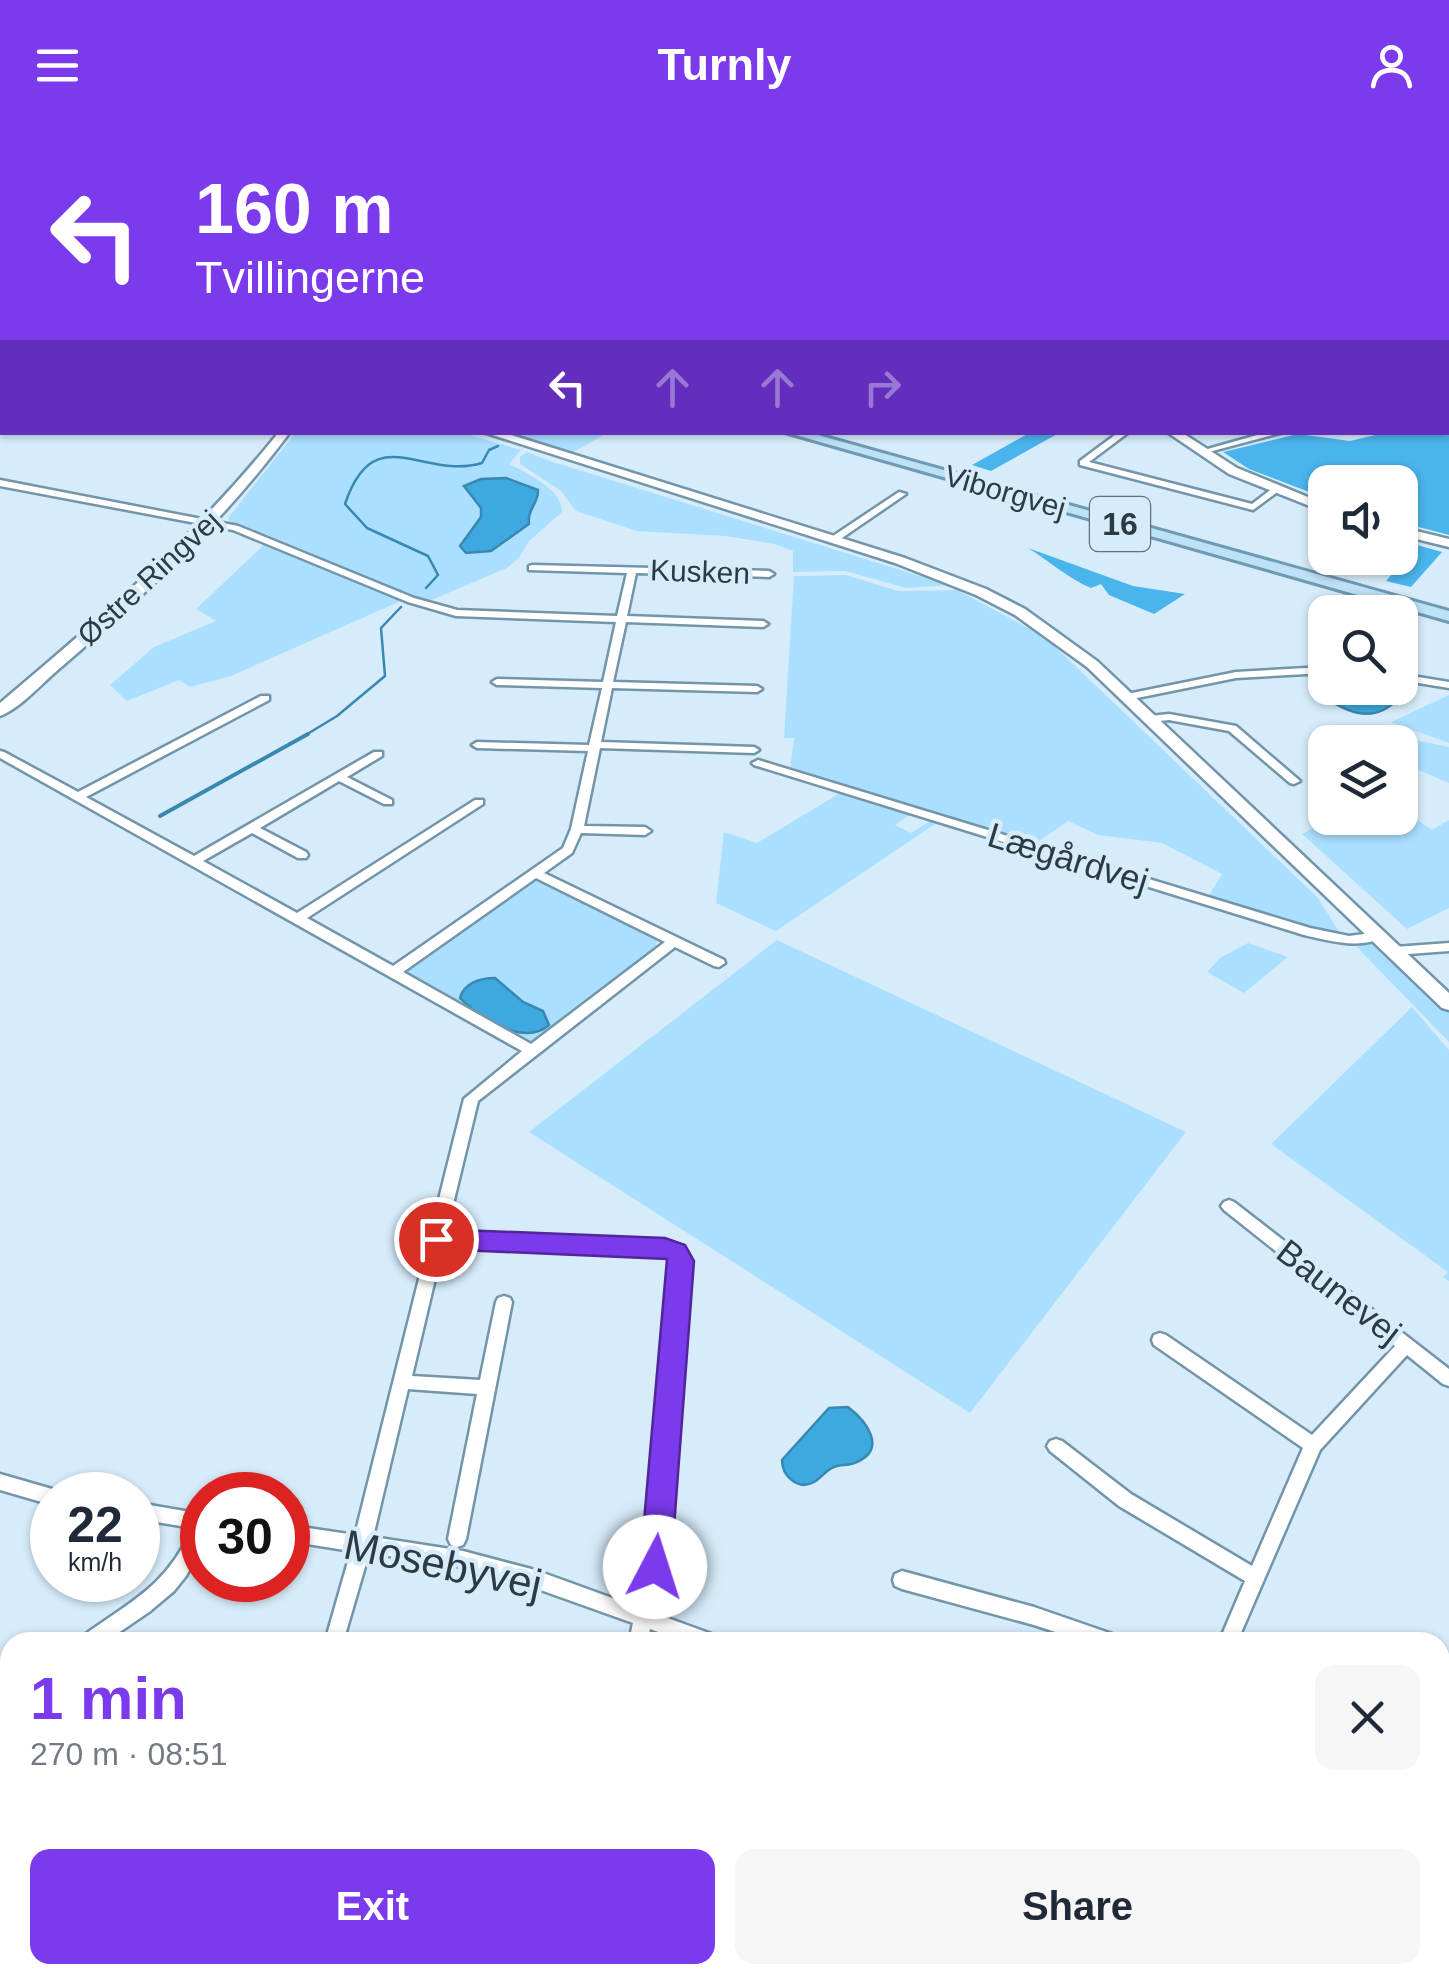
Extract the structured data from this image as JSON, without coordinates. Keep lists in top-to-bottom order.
{
  "streets": {
    "main road": ["Viborgvej", "16"],
    "street": [
      "Kusken",
      "Østre Ringvej",
      "Lægårdvej",
      "Baunevej",
      "Mosebyvej"
    ]
  },
  "crossings": [
    ["Kusken", "Østre Ringvej"],
    ["Kusken", "Lægårdvej"]
  ],
  "page": {
    "header": "Turnly",
    "turn": ["160 m", "Tvillingerne"],
    "speed": "22 km/h",
    "limit": "30",
    "heading": ["1 min", "270 m · 08:51"],
    "buttons": ["Exit", "Share"]
  }
}
